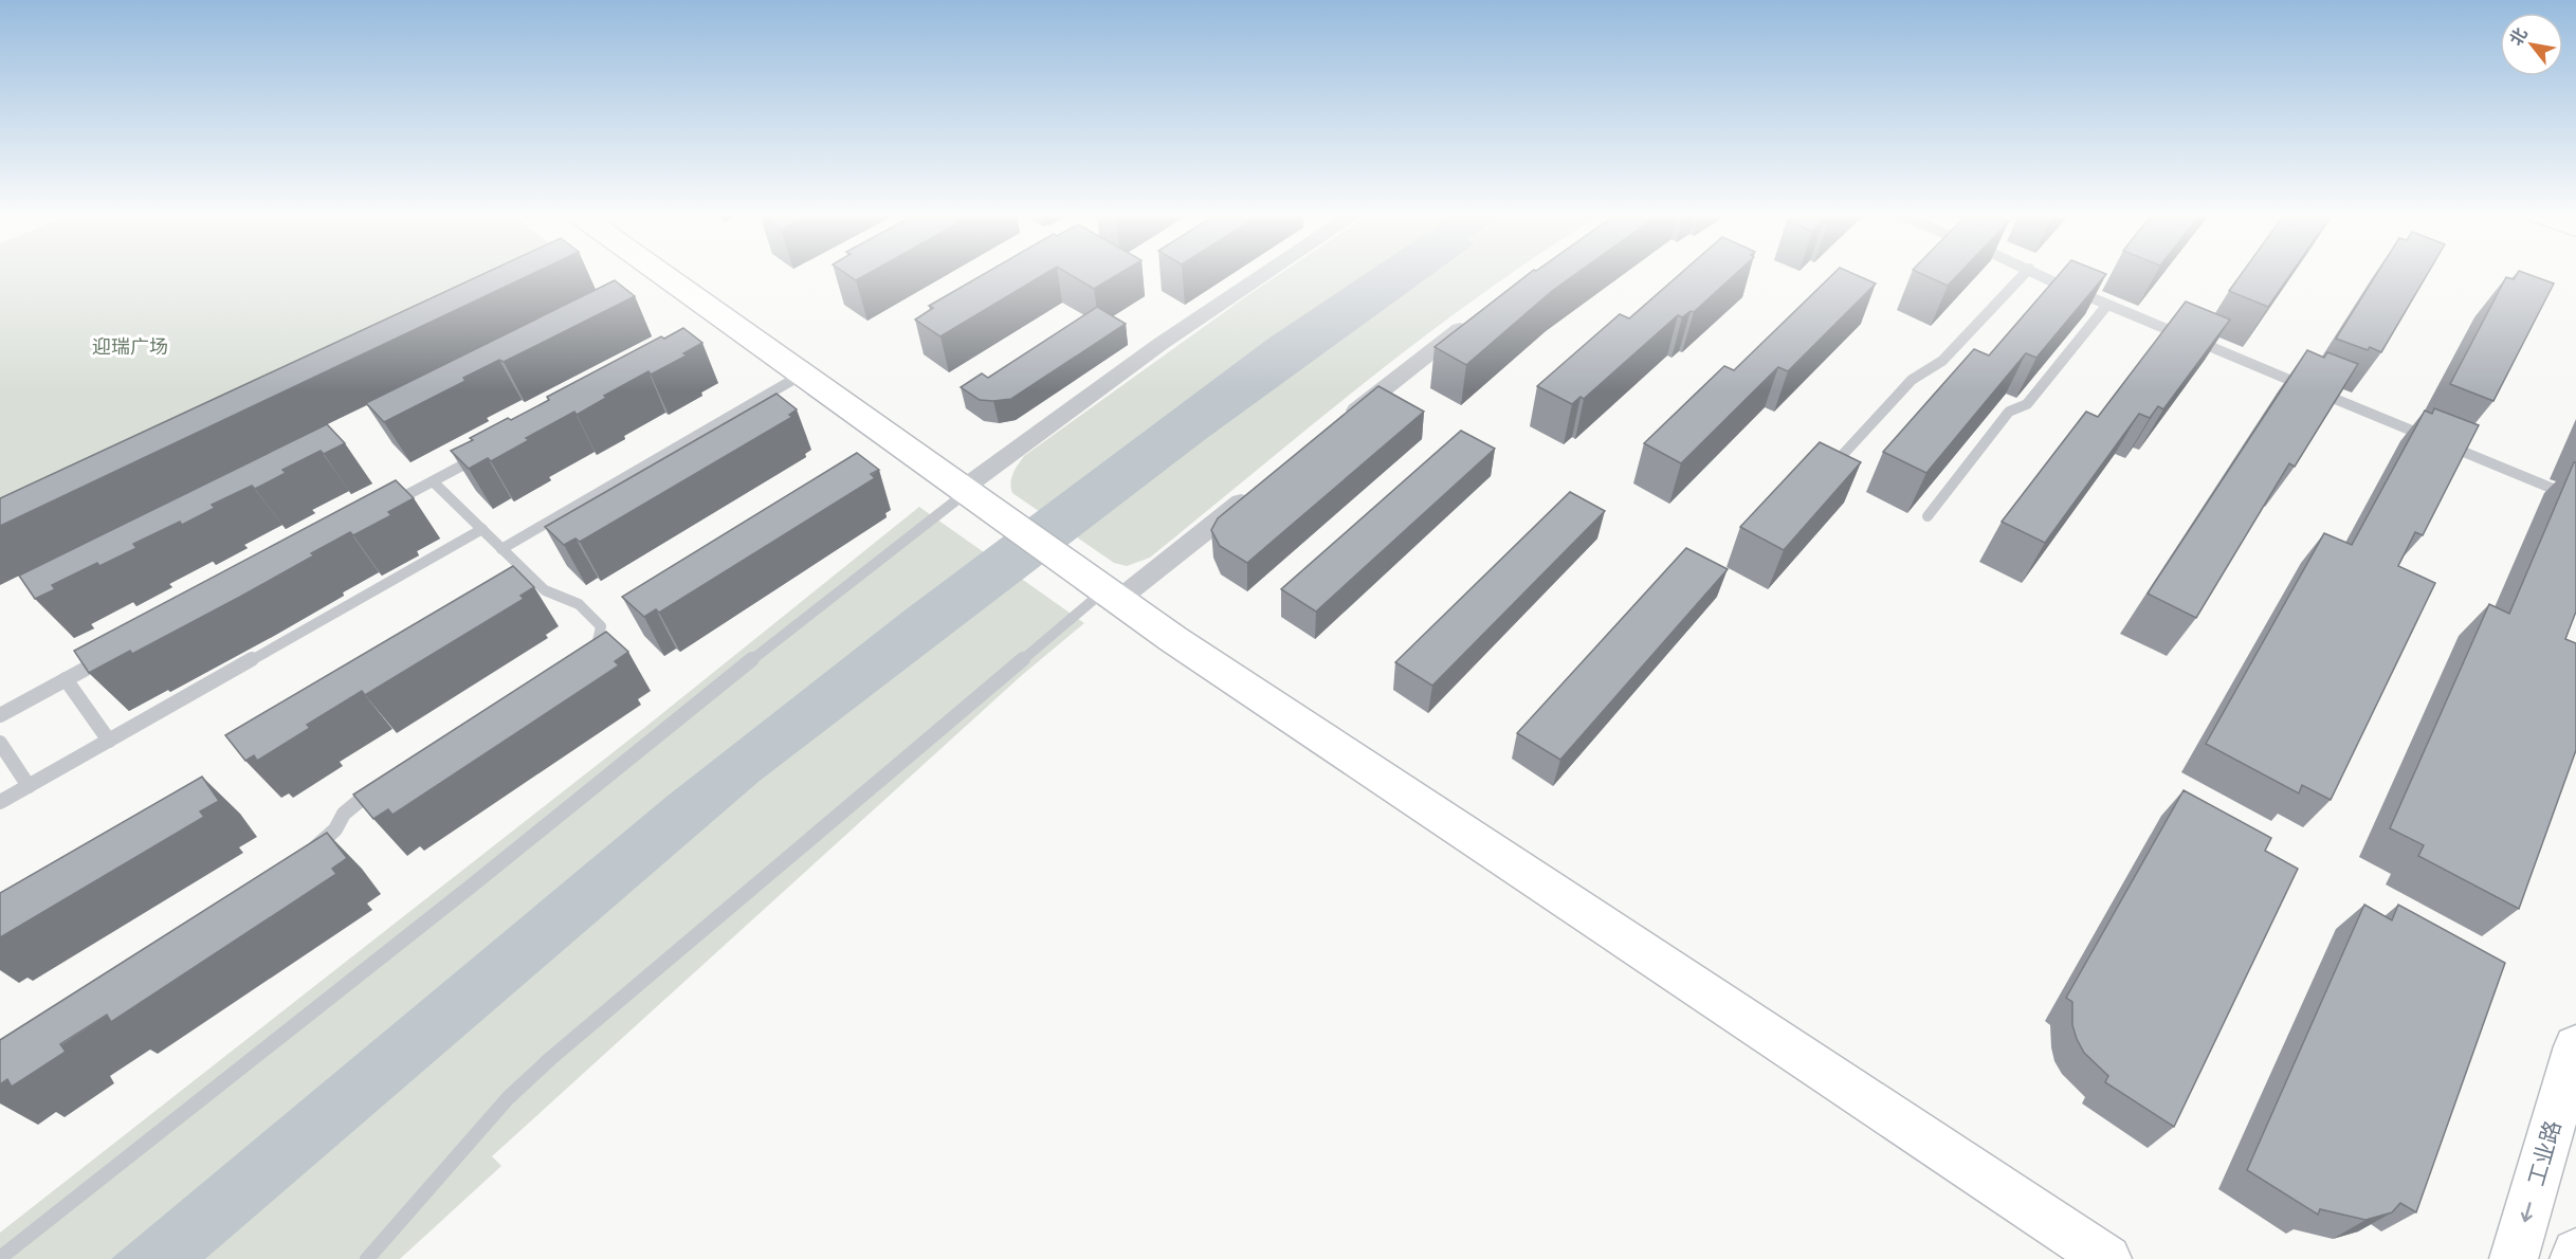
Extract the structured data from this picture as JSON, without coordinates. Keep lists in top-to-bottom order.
{
  "streets": {
    "street": ["工业路"]
  },
  "one_way": ["工业路"],
  "parks": ["迎瑞广场"],
  "north": "top left"
}
